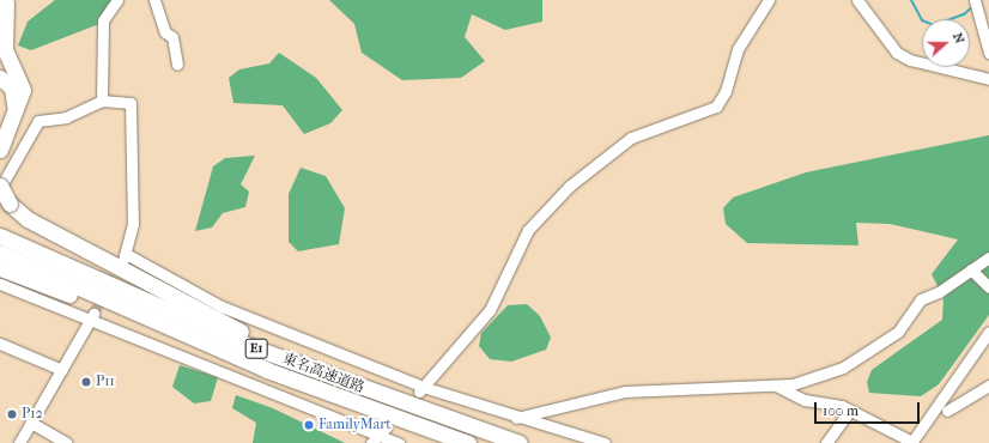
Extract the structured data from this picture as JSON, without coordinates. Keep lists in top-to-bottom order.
{
  "streets": {
    "highway": ["E1", "東名高速道路"]
  },
  "places": ["P11", "P12", "FamilyMart"],
  "scale_bar": "100 m",
  "north": "right"
}
